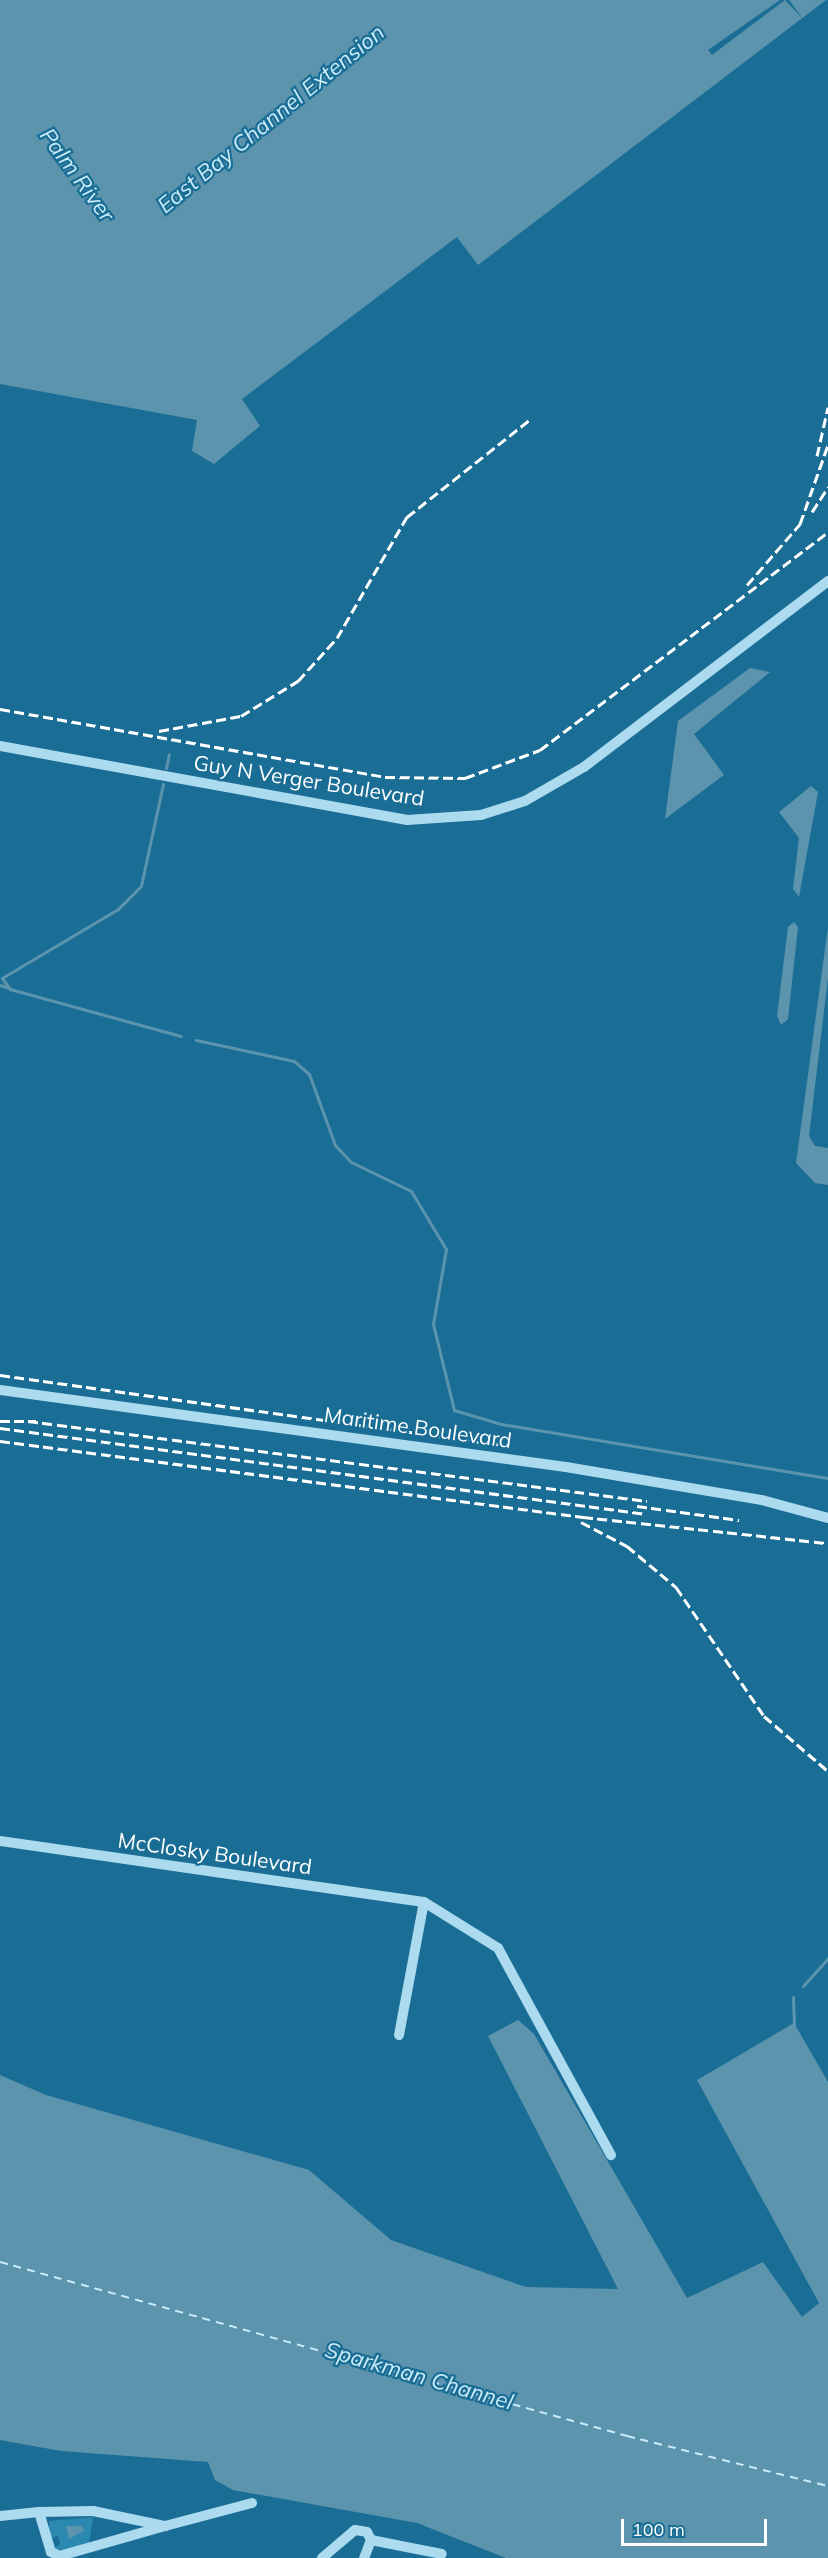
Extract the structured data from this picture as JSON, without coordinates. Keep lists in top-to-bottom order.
{
  "streets": {
    "street": ["Guy N Verger Boulevard", "Maritime Boulevard", "McClosky Boulevard"]
  },
  "water": ["East Bay Channel Extension", "Palm River", "Sparkman Channel"],
  "scale_bar": "100 m"
}
